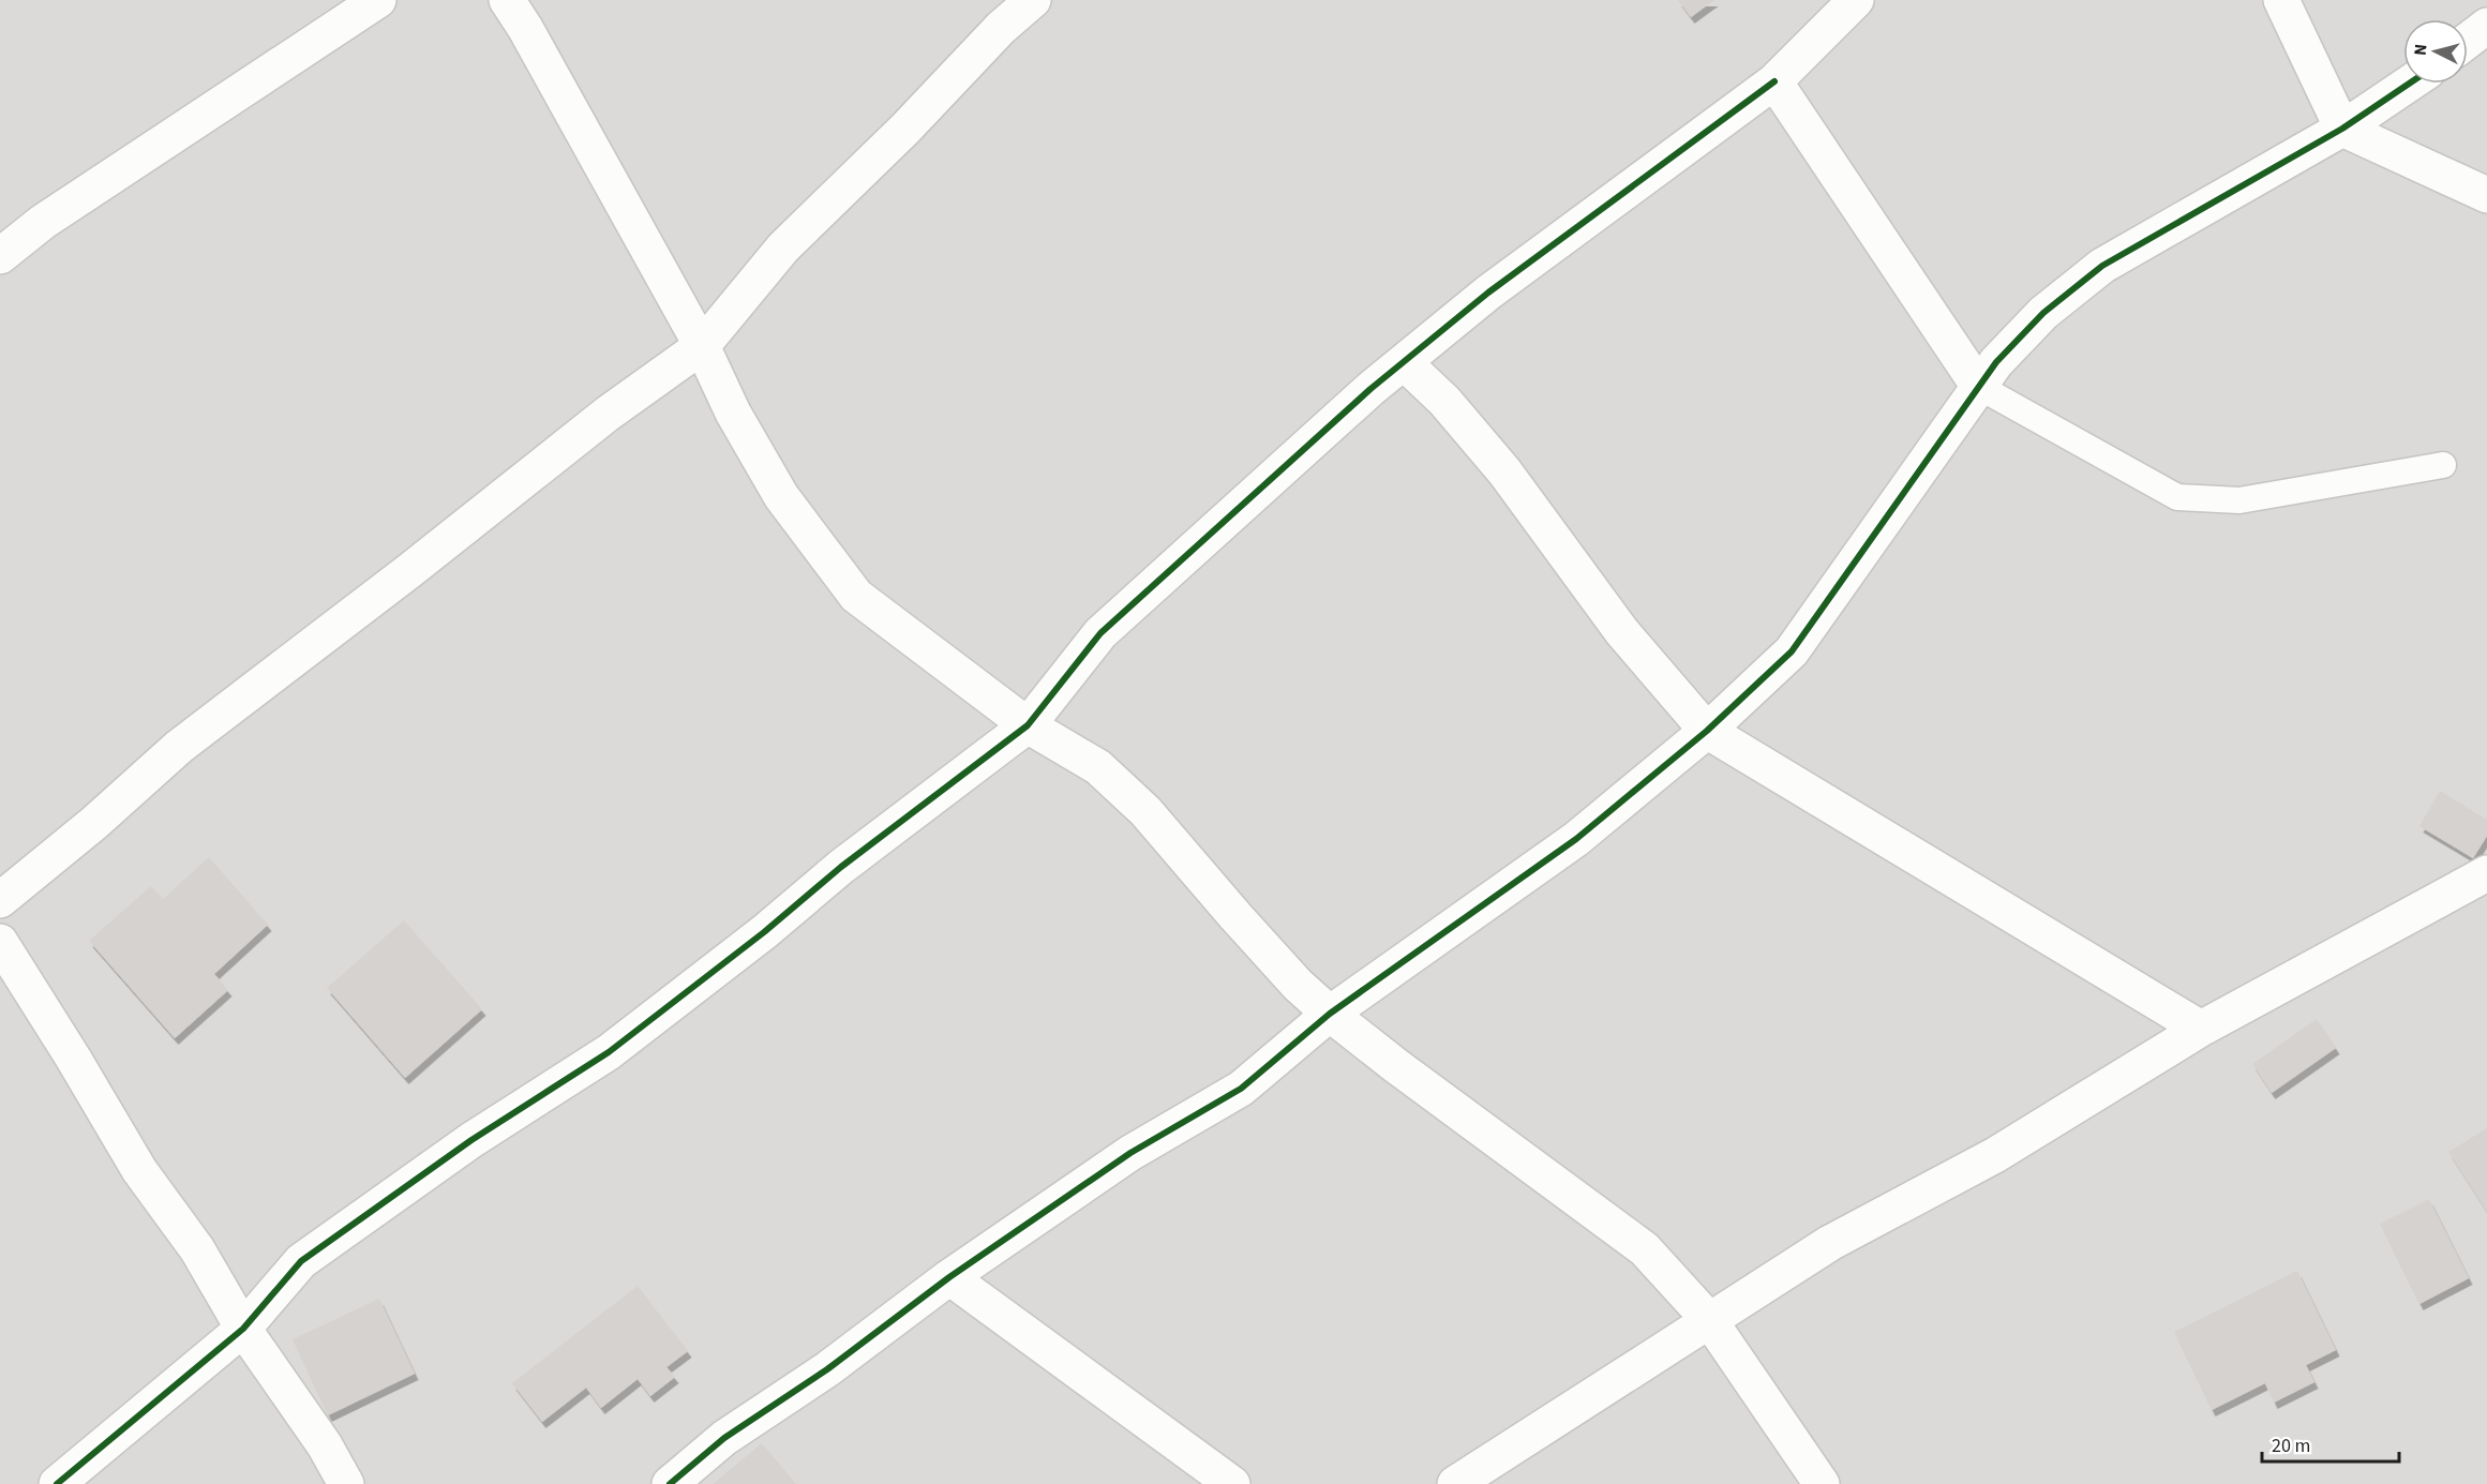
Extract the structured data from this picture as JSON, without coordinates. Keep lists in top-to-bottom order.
{
  "scale_bar": "20 m",
  "north": "left"
}
